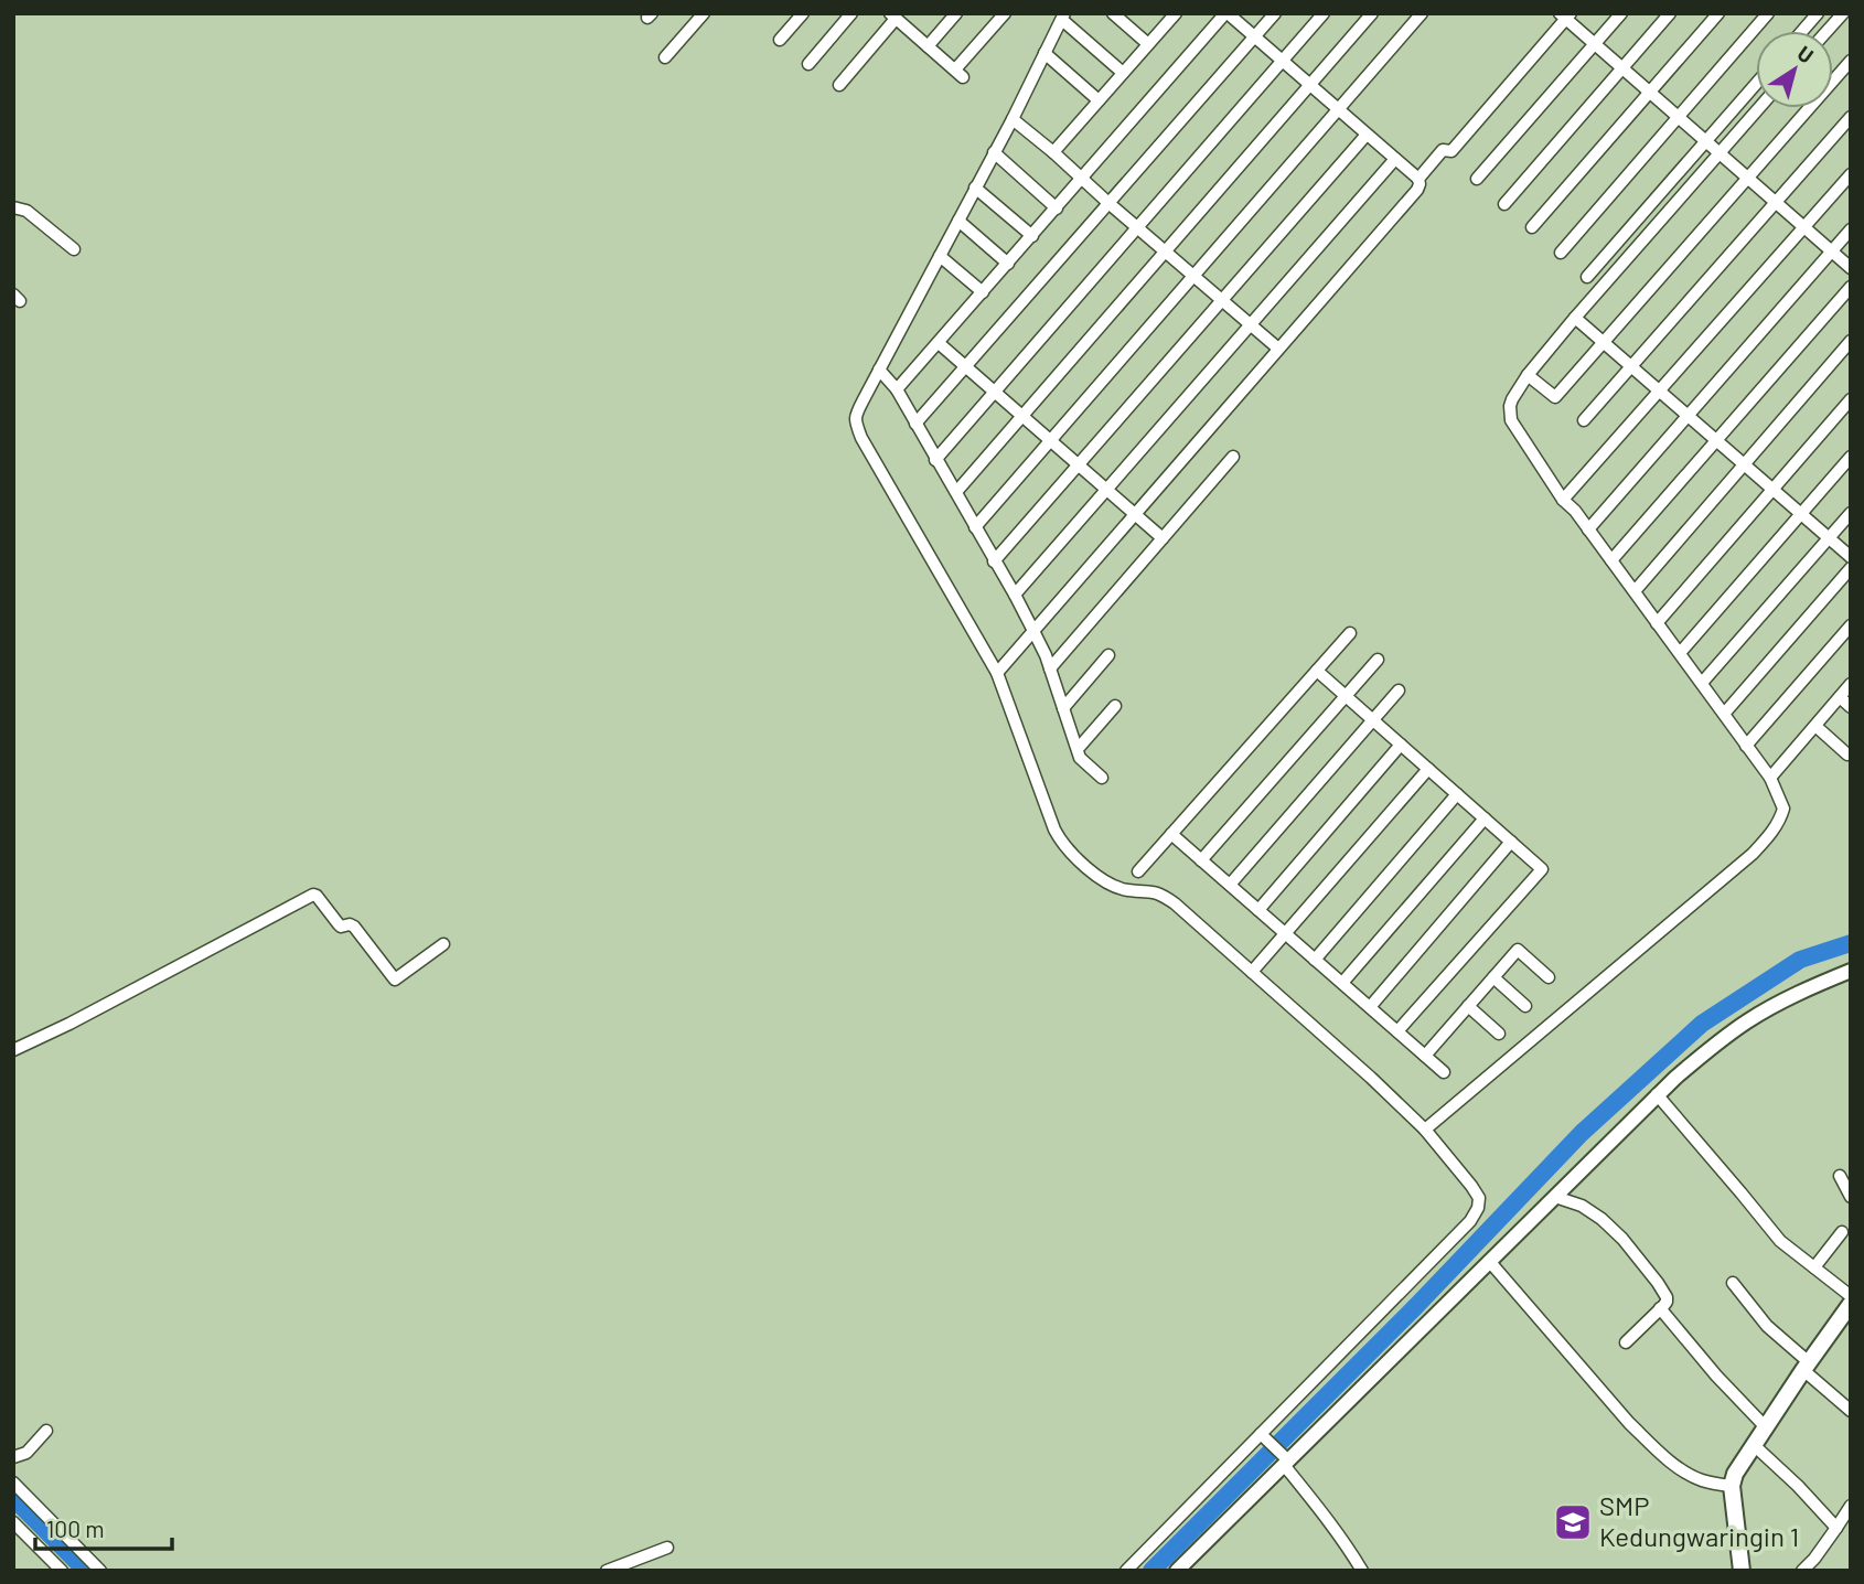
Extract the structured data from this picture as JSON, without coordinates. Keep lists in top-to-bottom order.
{
  "places": {
    "school or university": ["SMP Kedungwaringin 1"]
  },
  "scale_bar": "100 m",
  "north": "top right"
}
